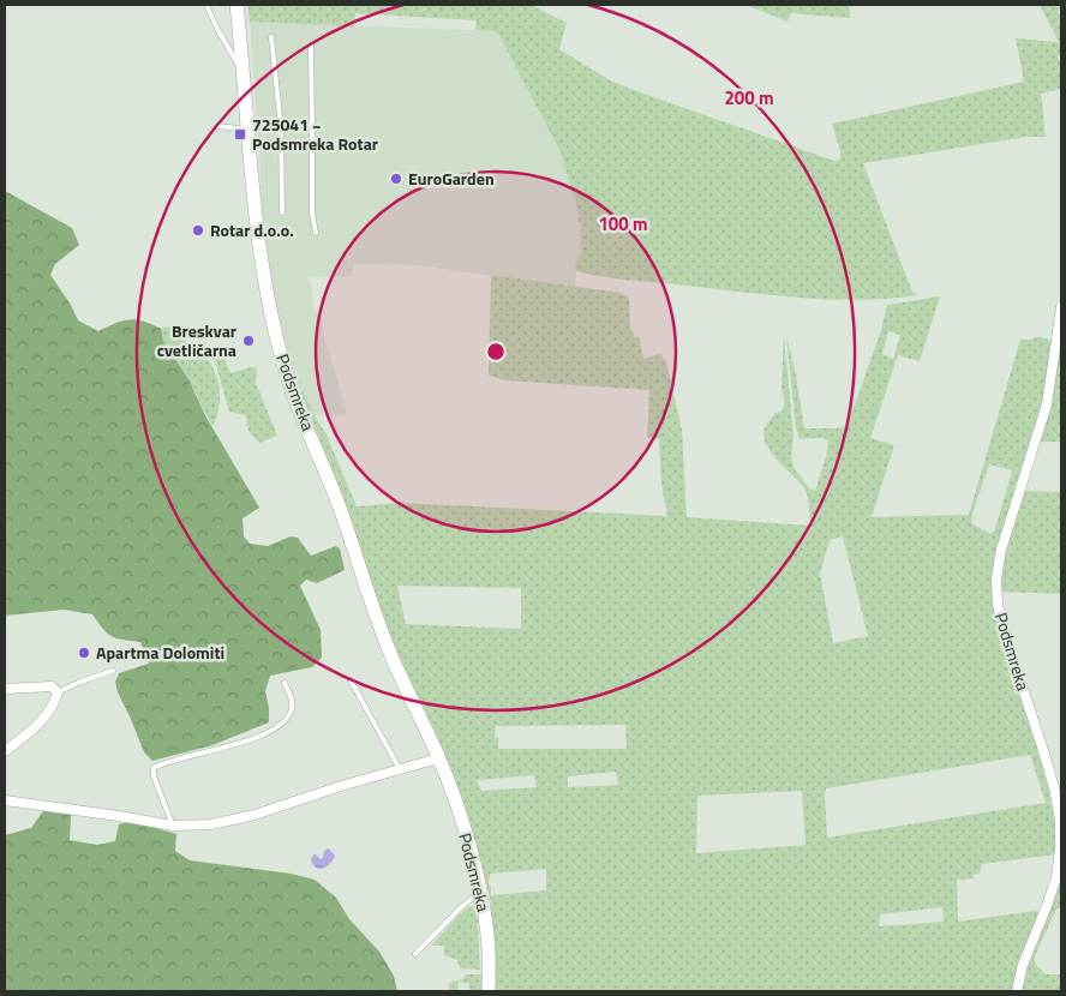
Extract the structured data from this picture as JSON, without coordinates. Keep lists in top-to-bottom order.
{
  "streets": {
    "street": ["Podsmreka"]
  },
  "places": {
    "transit": ["725041 ~ Podsmreka Rotar"],
    "other": [
      "EuroGarden",
      "Rotar d.o.o.",
      "Breskvar cvetličarna",
      "Apartma Dolomiti"
    ]
  },
  "rings": ["200 m", "100 m"]
}
